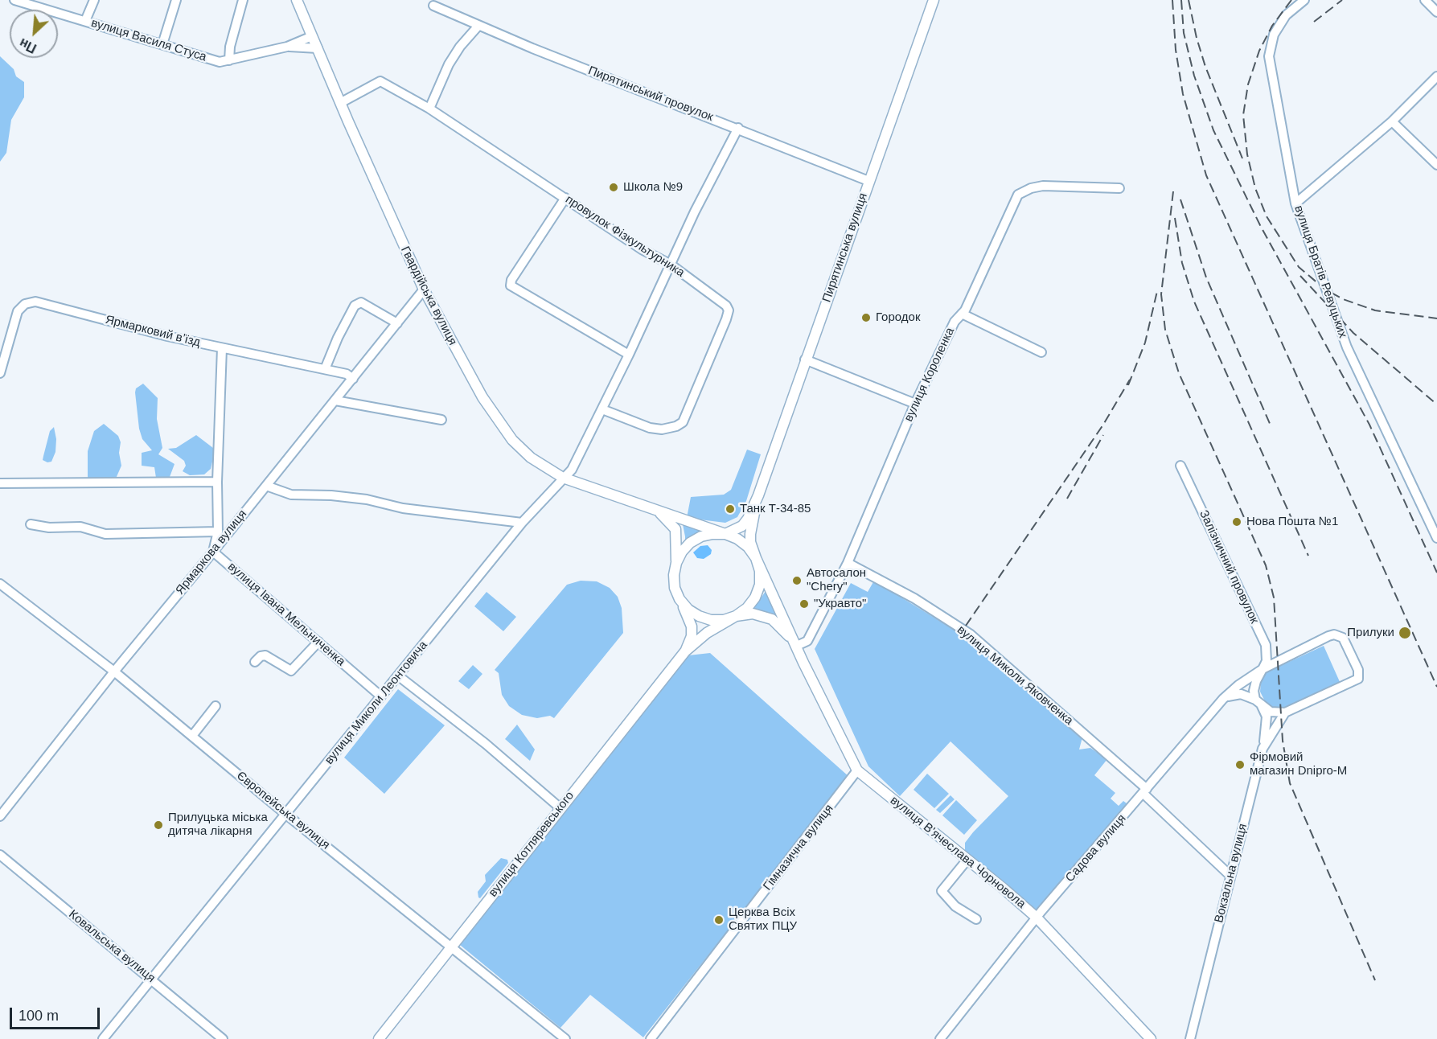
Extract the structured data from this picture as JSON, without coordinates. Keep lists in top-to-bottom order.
{
  "streets": {
    "main road": [
      "Пирятинська вулиця",
      "Гвардійська вулиця",
      "вулиця Котляревського",
      "вулиця В'ячеслава Чорновола"
    ],
    "street": [
      "вулиця Василя Стуса",
      "Пирятинський провулок",
      "провулок Фізкультурника",
      "вулиця Братів Ревуцьких",
      "Ярмарковий вʼїзд",
      "вулиця Короленка",
      "Ярмаркова вулиця",
      "Залізничний провулок",
      "вулиця Івана Мельниченка",
      "вулиця Миколи Яковченка",
      "вулиця Миколи Леонтовича",
      "Європейська вулиця",
      "Гімназична вулиця",
      "Садова вулиця",
      "Вокзальна вулиця",
      "Ковальська вулиця"
    ]
  },
  "crossings": [
    ["вулиця Василя Стуса", "Гвардійська вулиця"],
    ["Пирятинський провулок", "Пирятинська вулиця"],
    ["Пирятинський провулок", "вулиця Миколи Леонтовича"],
    ["провулок Фізкультурника", "Гвардійська вулиця"],
    ["провулок Фізкультурника", "вулиця Миколи Леонтовича"],
    ["Гвардійська вулиця", "Ярмаркова вулиця"],
    ["Гвардійська вулиця", "вулиця Миколи Леонтовича"],
    ["Ярмарковий вʼїзд", "Ярмаркова вулиця"],
    ["вулиця Короленка", "вулиця Миколи Яковченка"],
    ["вулиця Короленка", "вулиця В'ячеслава Чорновола"],
    ["Ярмаркова вулиця", "вулиця Івана Мельниченка"],
    ["Ярмаркова вулиця", "Європейська вулиця"],
    ["Залізничний провулок", "Садова вулиця"],
    ["вулиця Івана Мельниченка", "вулиця Миколи Леонтовича"],
    ["вулиця Миколи Яковченка", "Садова вулиця"],
    ["вулиця Миколи Яковченка", "Вокзальна вулиця"],
    ["вулиця Миколи Леонтовича", "Європейська вулиця"],
    ["вулиця Миколи Леонтовича", "Ковальська вулиця"],
    ["Європейська вулиця", "вулиця Котляревського"],
    ["Гімназична вулиця", "вулиця В'ячеслава Чорновола"],
    ["Садова вулиця", "вулиця В'ячеслава Чорновола"]
  ],
  "places": [
    "Школа №9",
    "Городок",
    "Танк Т-34-85",
    "Нова Пошта №1",
    "Автосалон \"Chery\"",
    "\"Укравто\"",
    "Прилуки",
    "Фірмовий магазин Dnipro-M",
    "Прилуцька міська дитяча лікарня",
    "Церква Всіх Святих ПЦУ"
  ],
  "scale_bar": "100 m",
  "north": "bottom left"
}
